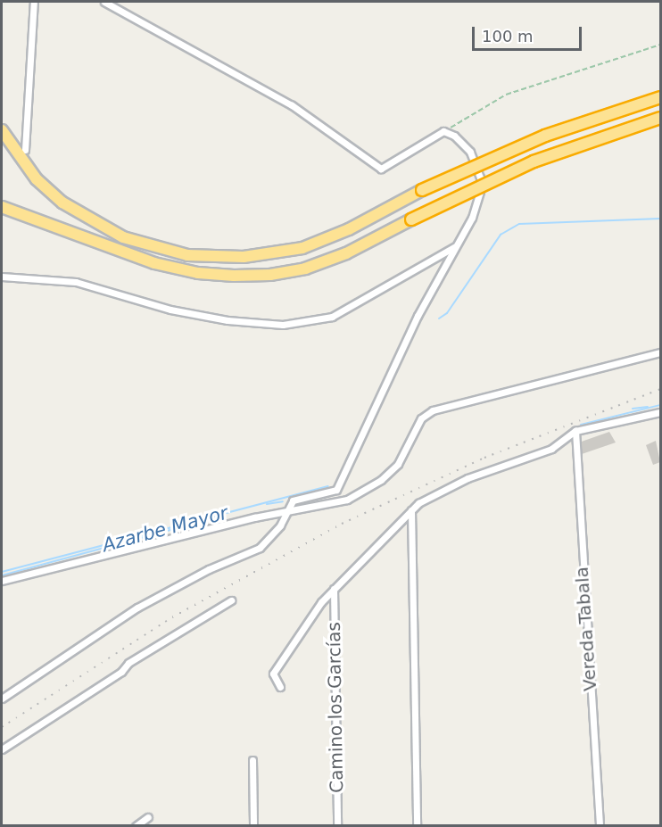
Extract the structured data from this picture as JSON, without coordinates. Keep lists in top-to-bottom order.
{
  "streets": {
    "street": ["Vereda Tabala", "Camino los Garcías"]
  },
  "water": ["Azarbe Mayor"],
  "scale_bar": "100 m"
}
